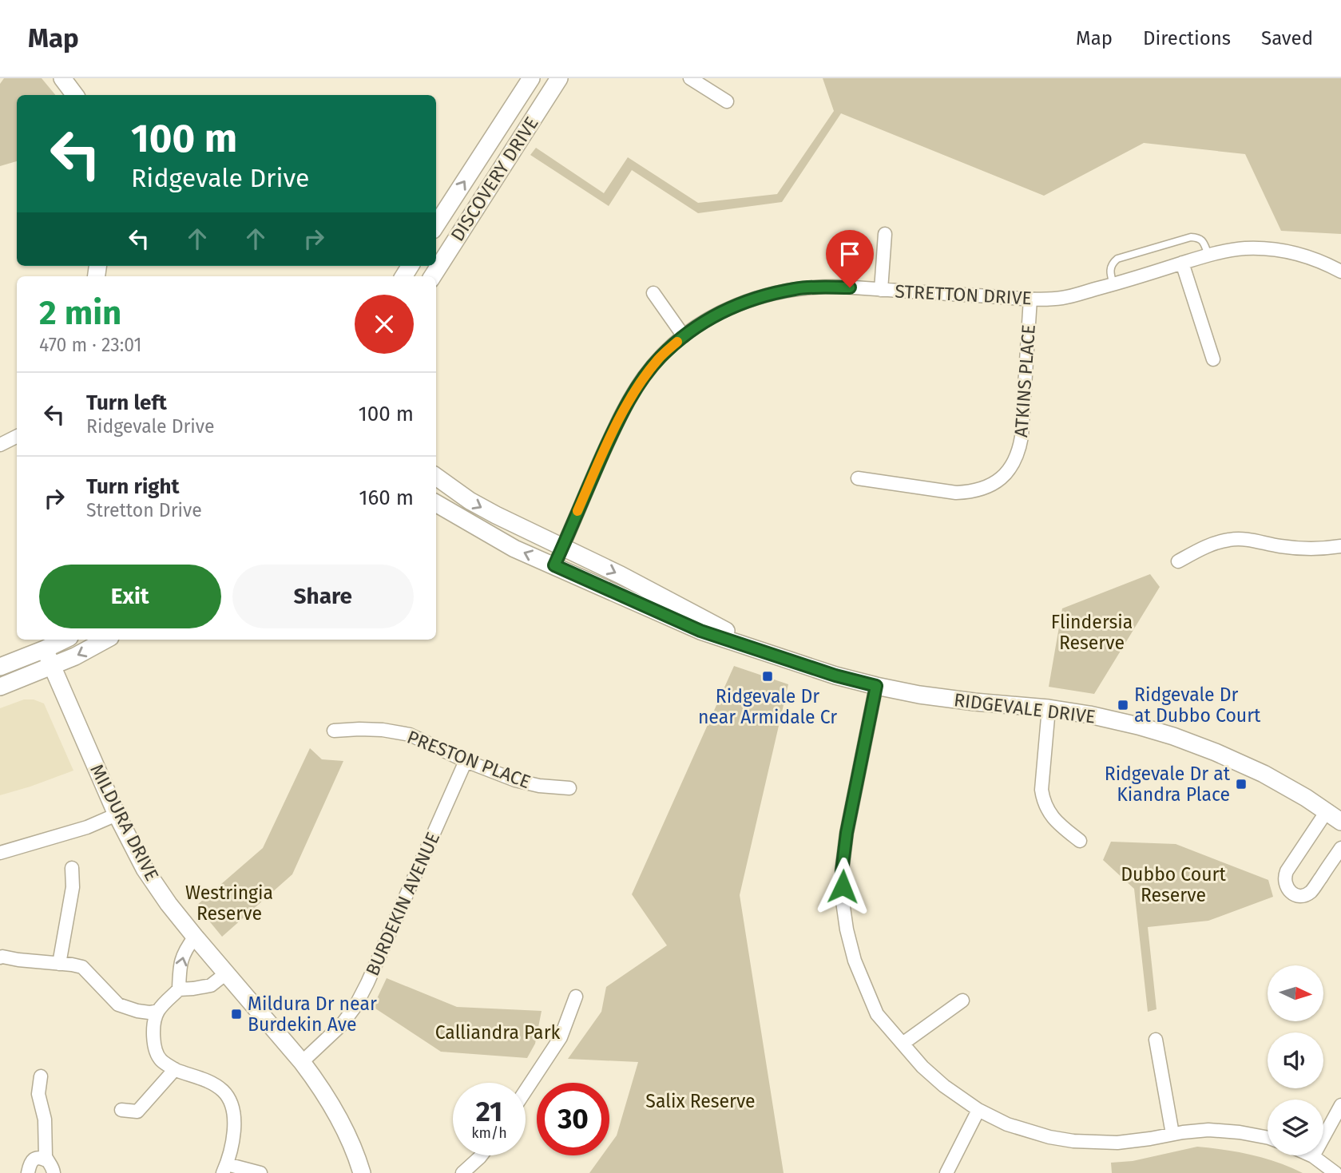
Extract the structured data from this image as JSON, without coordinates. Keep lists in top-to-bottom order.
{
  "streets": {
    "street": [
      "DISCOVERY DRIVE",
      "STRETTON DRIVE",
      "ATKINS PLACE",
      "RIDGEVALE DRIVE",
      "PRESTON PLACE",
      "MILDURA DRIVE",
      "BURDEKIN AVENUE"
    ]
  },
  "crossings": [
    ["STRETTON DRIVE", "ATKINS PLACE"],
    ["STRETTON DRIVE", "RIDGEVALE DRIVE"],
    ["PRESTON PLACE", "BURDEKIN AVENUE"],
    ["MILDURA DRIVE", "BURDEKIN AVENUE"]
  ],
  "parks": [
    "Flindersia Reserve",
    "Dubbo Court Reserve",
    "Westringia Reserve",
    "Calliandra Park",
    "Salix Reserve"
  ],
  "places": {
    "transit": [
      "Ridgevale Dr near Armidale Cr",
      "Ridgevale Dr at Dubbo Court",
      "Ridgevale Dr at Kiandra Place",
      "Mildura Dr near Burdekin Ave"
    ]
  },
  "north": "right",
  "page": {
    "header": "Map",
    "nav": ["Map", "Directions", "Saved"],
    "turn": ["100 m", "Ridgevale Drive"],
    "heading": ["2 min", "470 m · 23:01"],
    "list": [
      {
        "name": "Turn left",
        "note": "Ridgevale Drive",
        "value": "100 m"
      },
      {
        "name": "Turn right",
        "note": "Stretton Drive",
        "value": "160 m"
      }
    ],
    "buttons": ["Exit", "Share"],
    "speed": "21 km/h",
    "limit": "30"
  }
}
